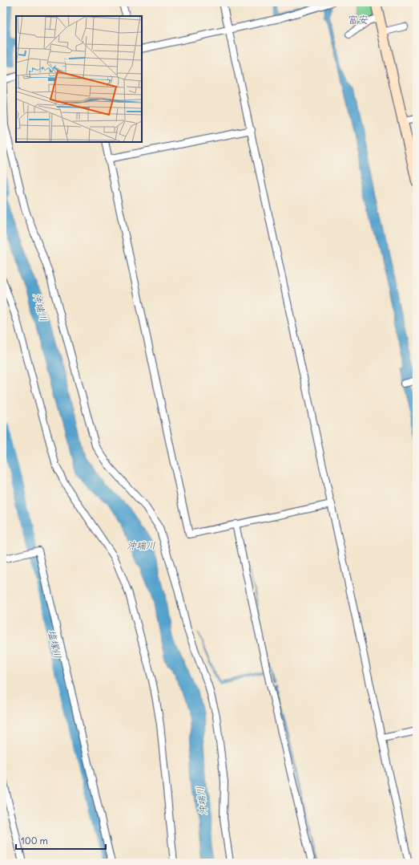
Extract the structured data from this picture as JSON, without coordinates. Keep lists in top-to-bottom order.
{
  "districts": ["富安"],
  "water": ["沖端川", "塩塚川"],
  "scale_bar": "100 m"
}
